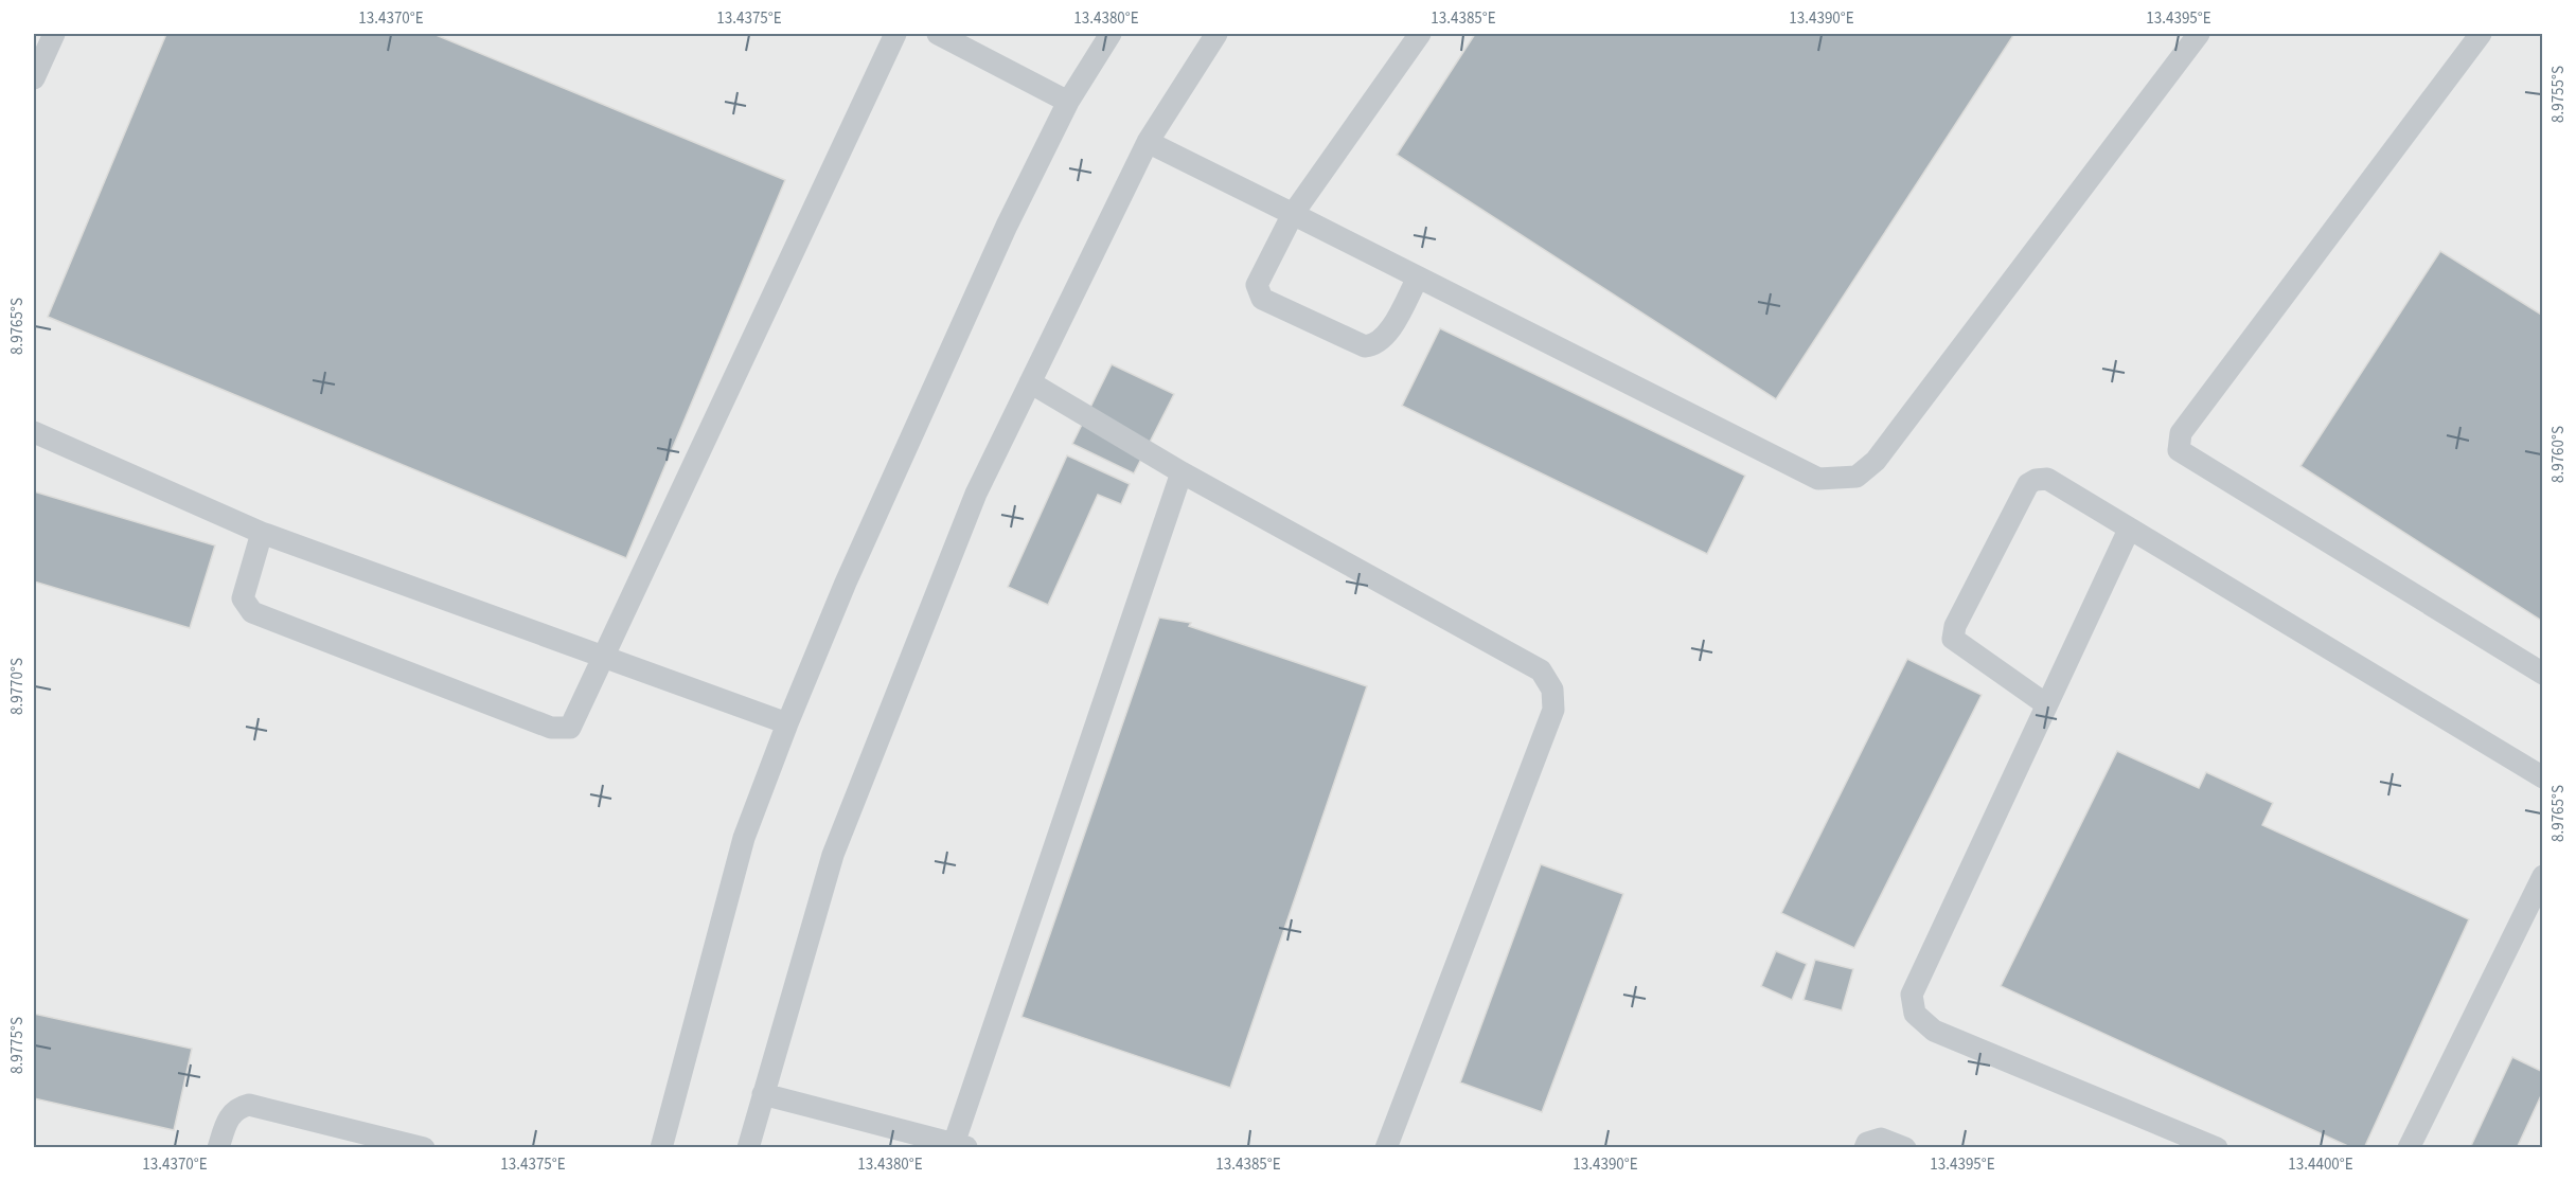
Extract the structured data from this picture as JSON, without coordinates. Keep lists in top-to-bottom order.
{
  "coordinates": [
    "13.4370°E",
    "13.4375°E",
    "13.4380°E",
    "13.4385°E",
    "13.4390°E",
    "13.4395°E",
    "8.9755°S",
    "8.9765°S",
    "8.9760°S",
    "8.9770°S",
    "8.9775°S",
    "13.4400°E"
  ]
}
